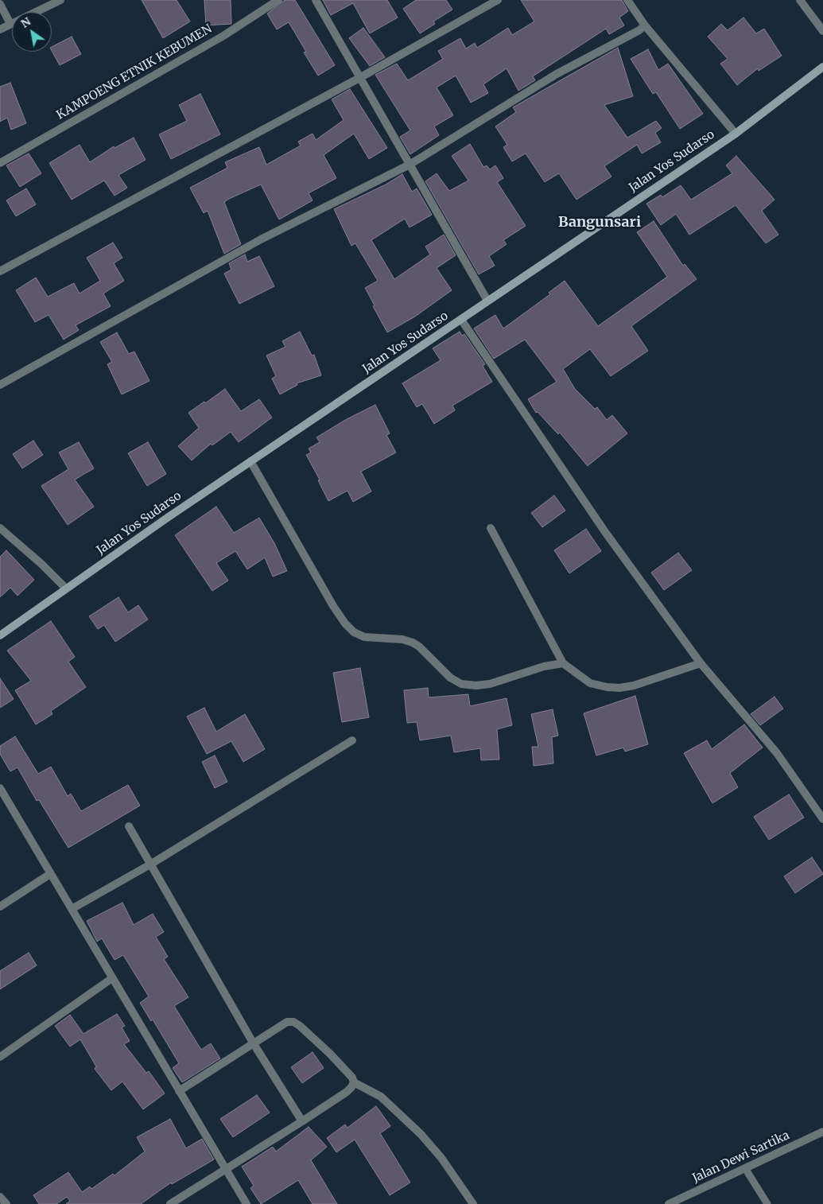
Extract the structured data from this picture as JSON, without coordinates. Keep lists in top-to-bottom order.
{
  "streets": {
    "main road": ["Jalan Yos Sudarso"],
    "street": ["KAMPOENG ETNIK KEBUMEN", "Jalan Dewi Sartika"]
  },
  "districts": ["Bangunsari"],
  "north": "top left"
}
